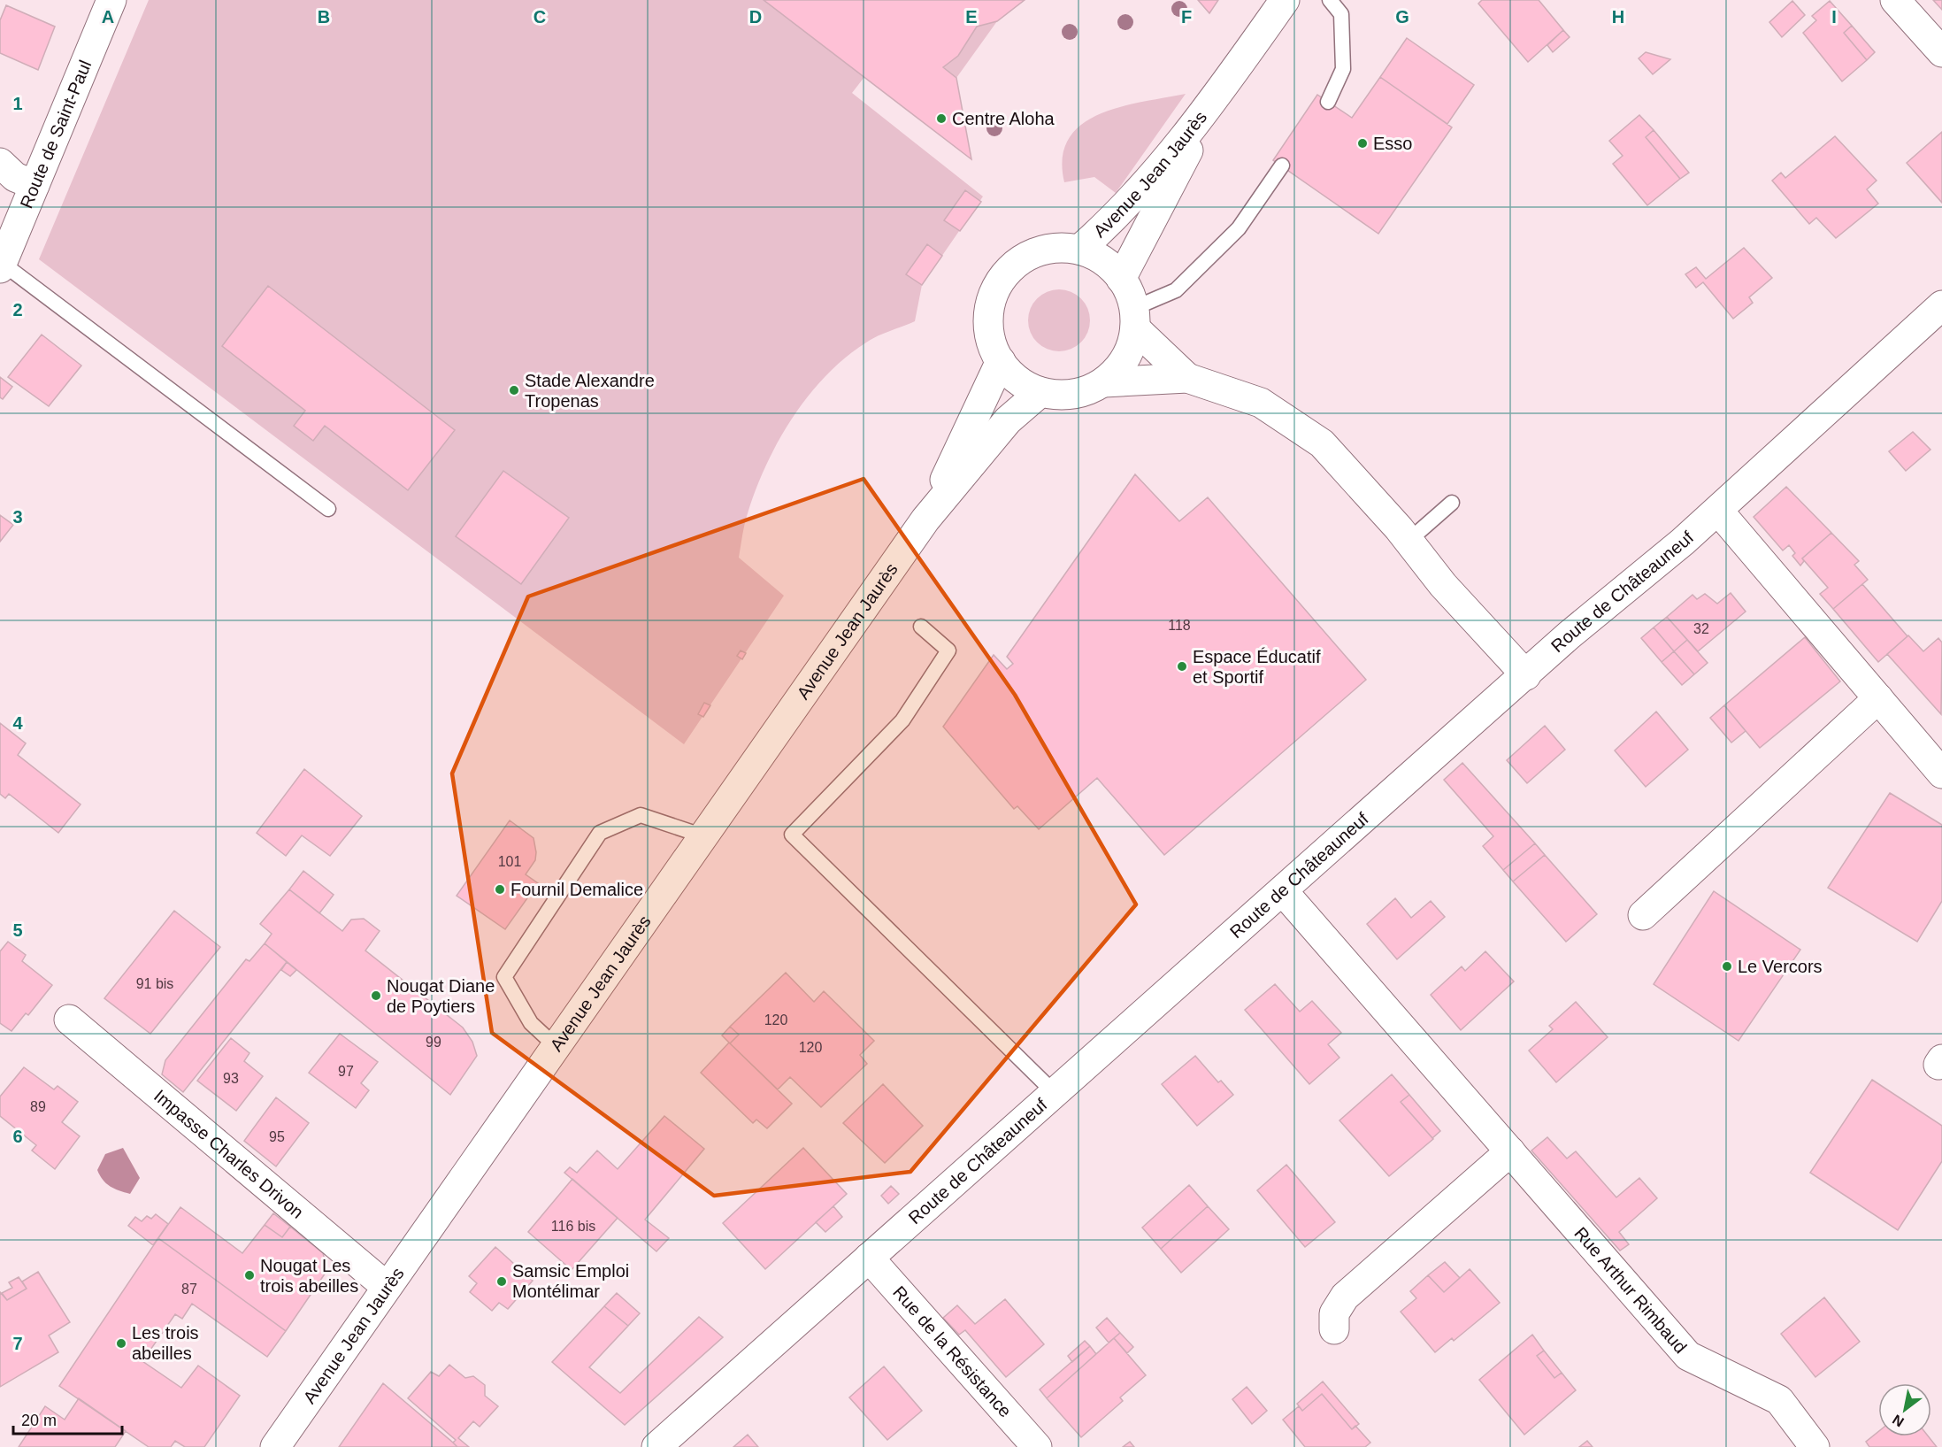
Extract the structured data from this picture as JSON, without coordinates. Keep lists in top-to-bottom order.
{
  "streets": {
    "main road": [
      "Route de Saint-Paul",
      "Avenue Jean Jaurès",
      "Route de Châteauneuf",
      "Impasse Charles Drivon",
      "Rue Arthur Rimbaud",
      "Rue de la Résistance"
    ]
  },
  "crossings": [
    ["Avenue Jean Jaurès", "Impasse Charles Drivon"],
    ["Route de Châteauneuf", "Rue Arthur Rimbaud"],
    ["Route de Châteauneuf", "Rue de la Résistance"]
  ],
  "places": [
    "Centre Aloha",
    "Esso",
    "Stade Alexandre Tropenas",
    "Espace Éducatif et Sportif",
    "Fournil Demalice",
    "Le Vercors",
    "Nougat Diane de Poytiers",
    "Nougat Les trois abeilles",
    "Samsic Emploi Montélimar",
    "Les trois abeilles"
  ],
  "house_numbers": [
    "118",
    "32",
    "101",
    "91 bis",
    "120",
    "99",
    "120",
    "97",
    "93",
    "89",
    "95",
    "116 bis",
    "87"
  ],
  "scale_bar": "20 m",
  "north": "bottom left",
  "grid": {
    "columns": [
      "A",
      "B",
      "C",
      "D",
      "E",
      "F",
      "G",
      "H",
      "I"
    ],
    "rows": [
      "1",
      "2",
      "3",
      "4",
      "5",
      "6",
      "7"
    ]
  }
}
